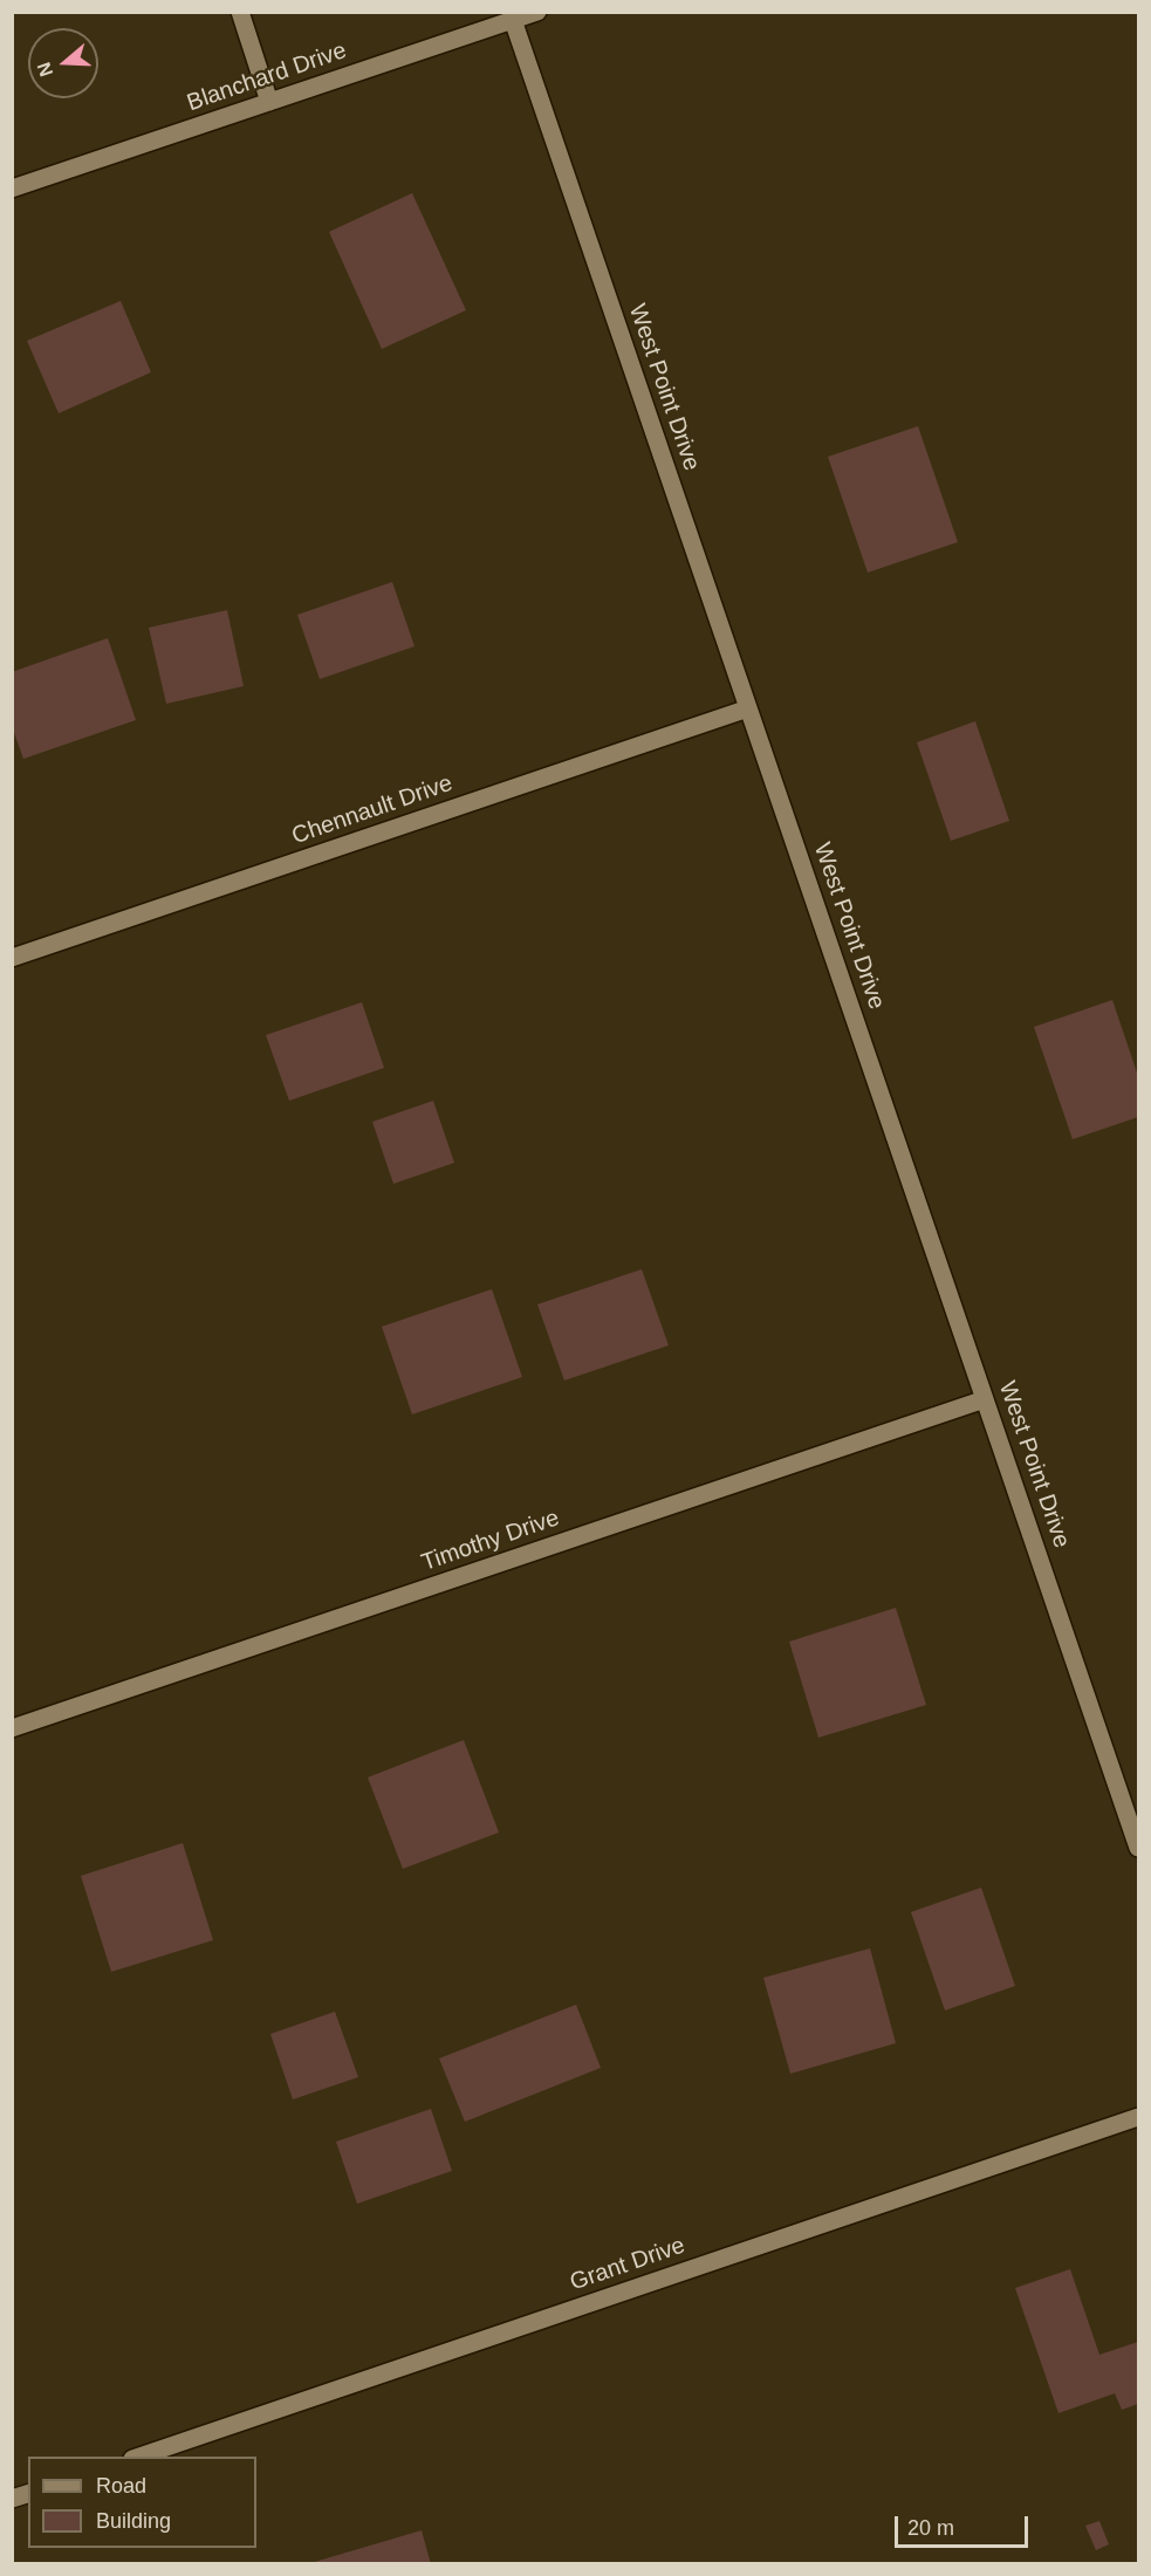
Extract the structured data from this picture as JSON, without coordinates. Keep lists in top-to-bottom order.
{
  "streets": {
    "street": [
      "Blanchard Drive",
      "West Point Drive",
      "Chennault Drive",
      "Timothy Drive",
      "Grant Drive"
    ]
  },
  "crossings": [
    ["Blanchard Drive", "West Point Drive"],
    ["West Point Drive", "Chennault Drive"],
    ["West Point Drive", "Timothy Drive"]
  ],
  "legend": ["Road", "Building"],
  "scale_bar": "20 m",
  "north": "left"
}
